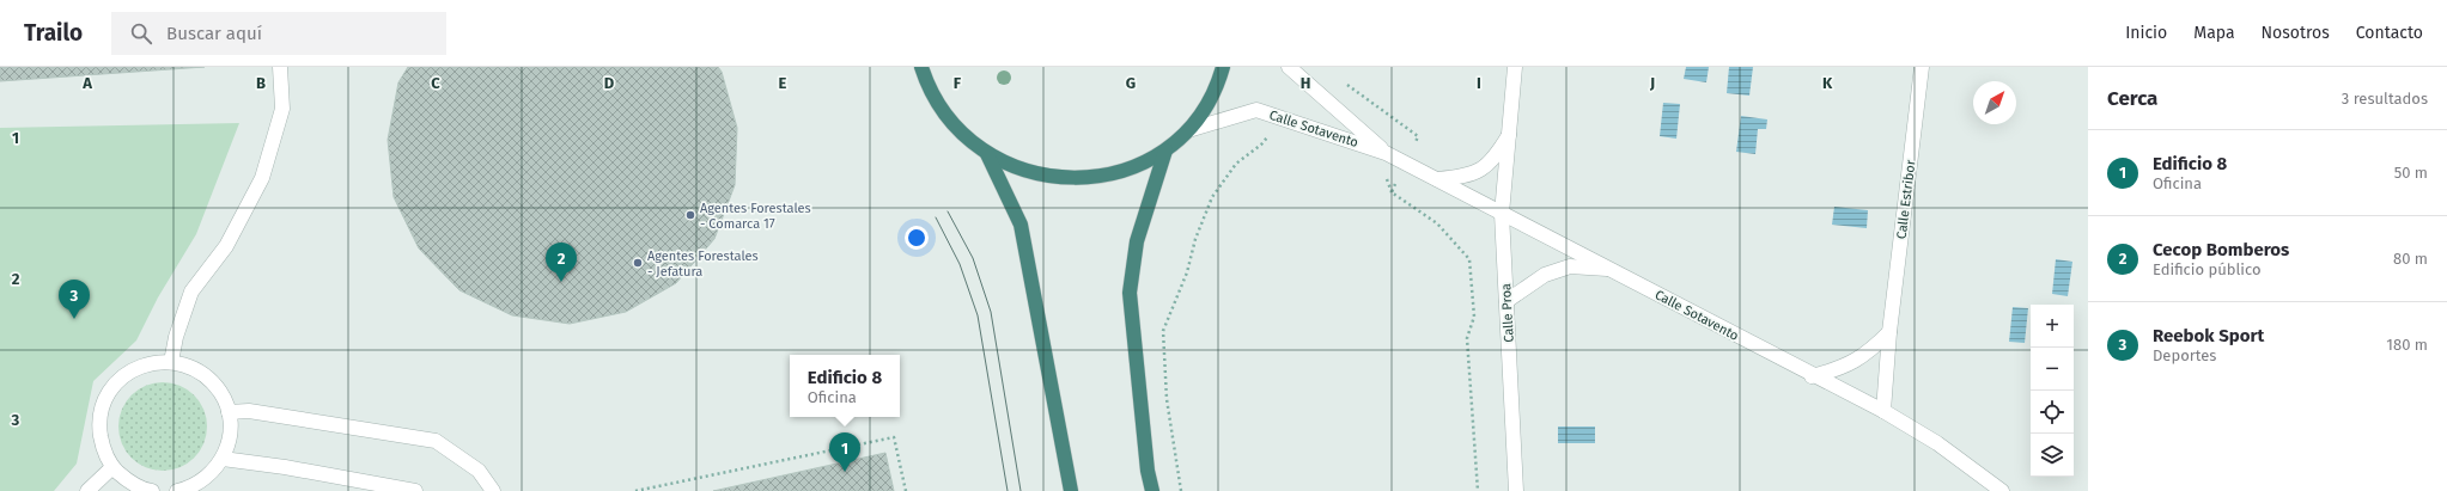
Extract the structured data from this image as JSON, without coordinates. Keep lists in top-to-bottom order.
{
  "streets": {
    "street": ["Calle Sotavento", "Calle Estribor", "Calle Proa"]
  },
  "crossings": [
    ["Calle Sotavento", "Calle Estribor"],
    ["Calle Sotavento", "Calle Proa"]
  ],
  "places": ["Agentes Forestales - Comarca 17", "Agentes Forestales - Jefatura"],
  "north": "top right",
  "page": {
    "header": "Trailo",
    "search": "Buscar aquí",
    "nav": [
      "Inicio",
      "Mapa",
      "Nosotros",
      "Contacto"
    ],
    "heading": ["Cerca", "3 resultados"],
    "list": [
      {
        "mark": "1",
        "name": "Edificio 8",
        "note": "Oficina",
        "value": "50 m"
      },
      {
        "mark": "2",
        "name": "Cecop Bomberos",
        "note": "Edificio público",
        "value": "80 m"
      },
      {
        "mark": "3",
        "name": "Reebok Sport",
        "note": "Deportes",
        "value": "180 m"
      }
    ],
    "pins": ["2", "3", "1"],
    "map_buttons": ["+", "−"],
    "popup": ["Edificio 8", "Oficina"]
  },
  "grid": {
    "columns": [
      "A",
      "B",
      "C",
      "D",
      "E",
      "F",
      "G",
      "H",
      "I",
      "J",
      "K"
    ],
    "rows": ["1", "2", "3"]
  }
}
